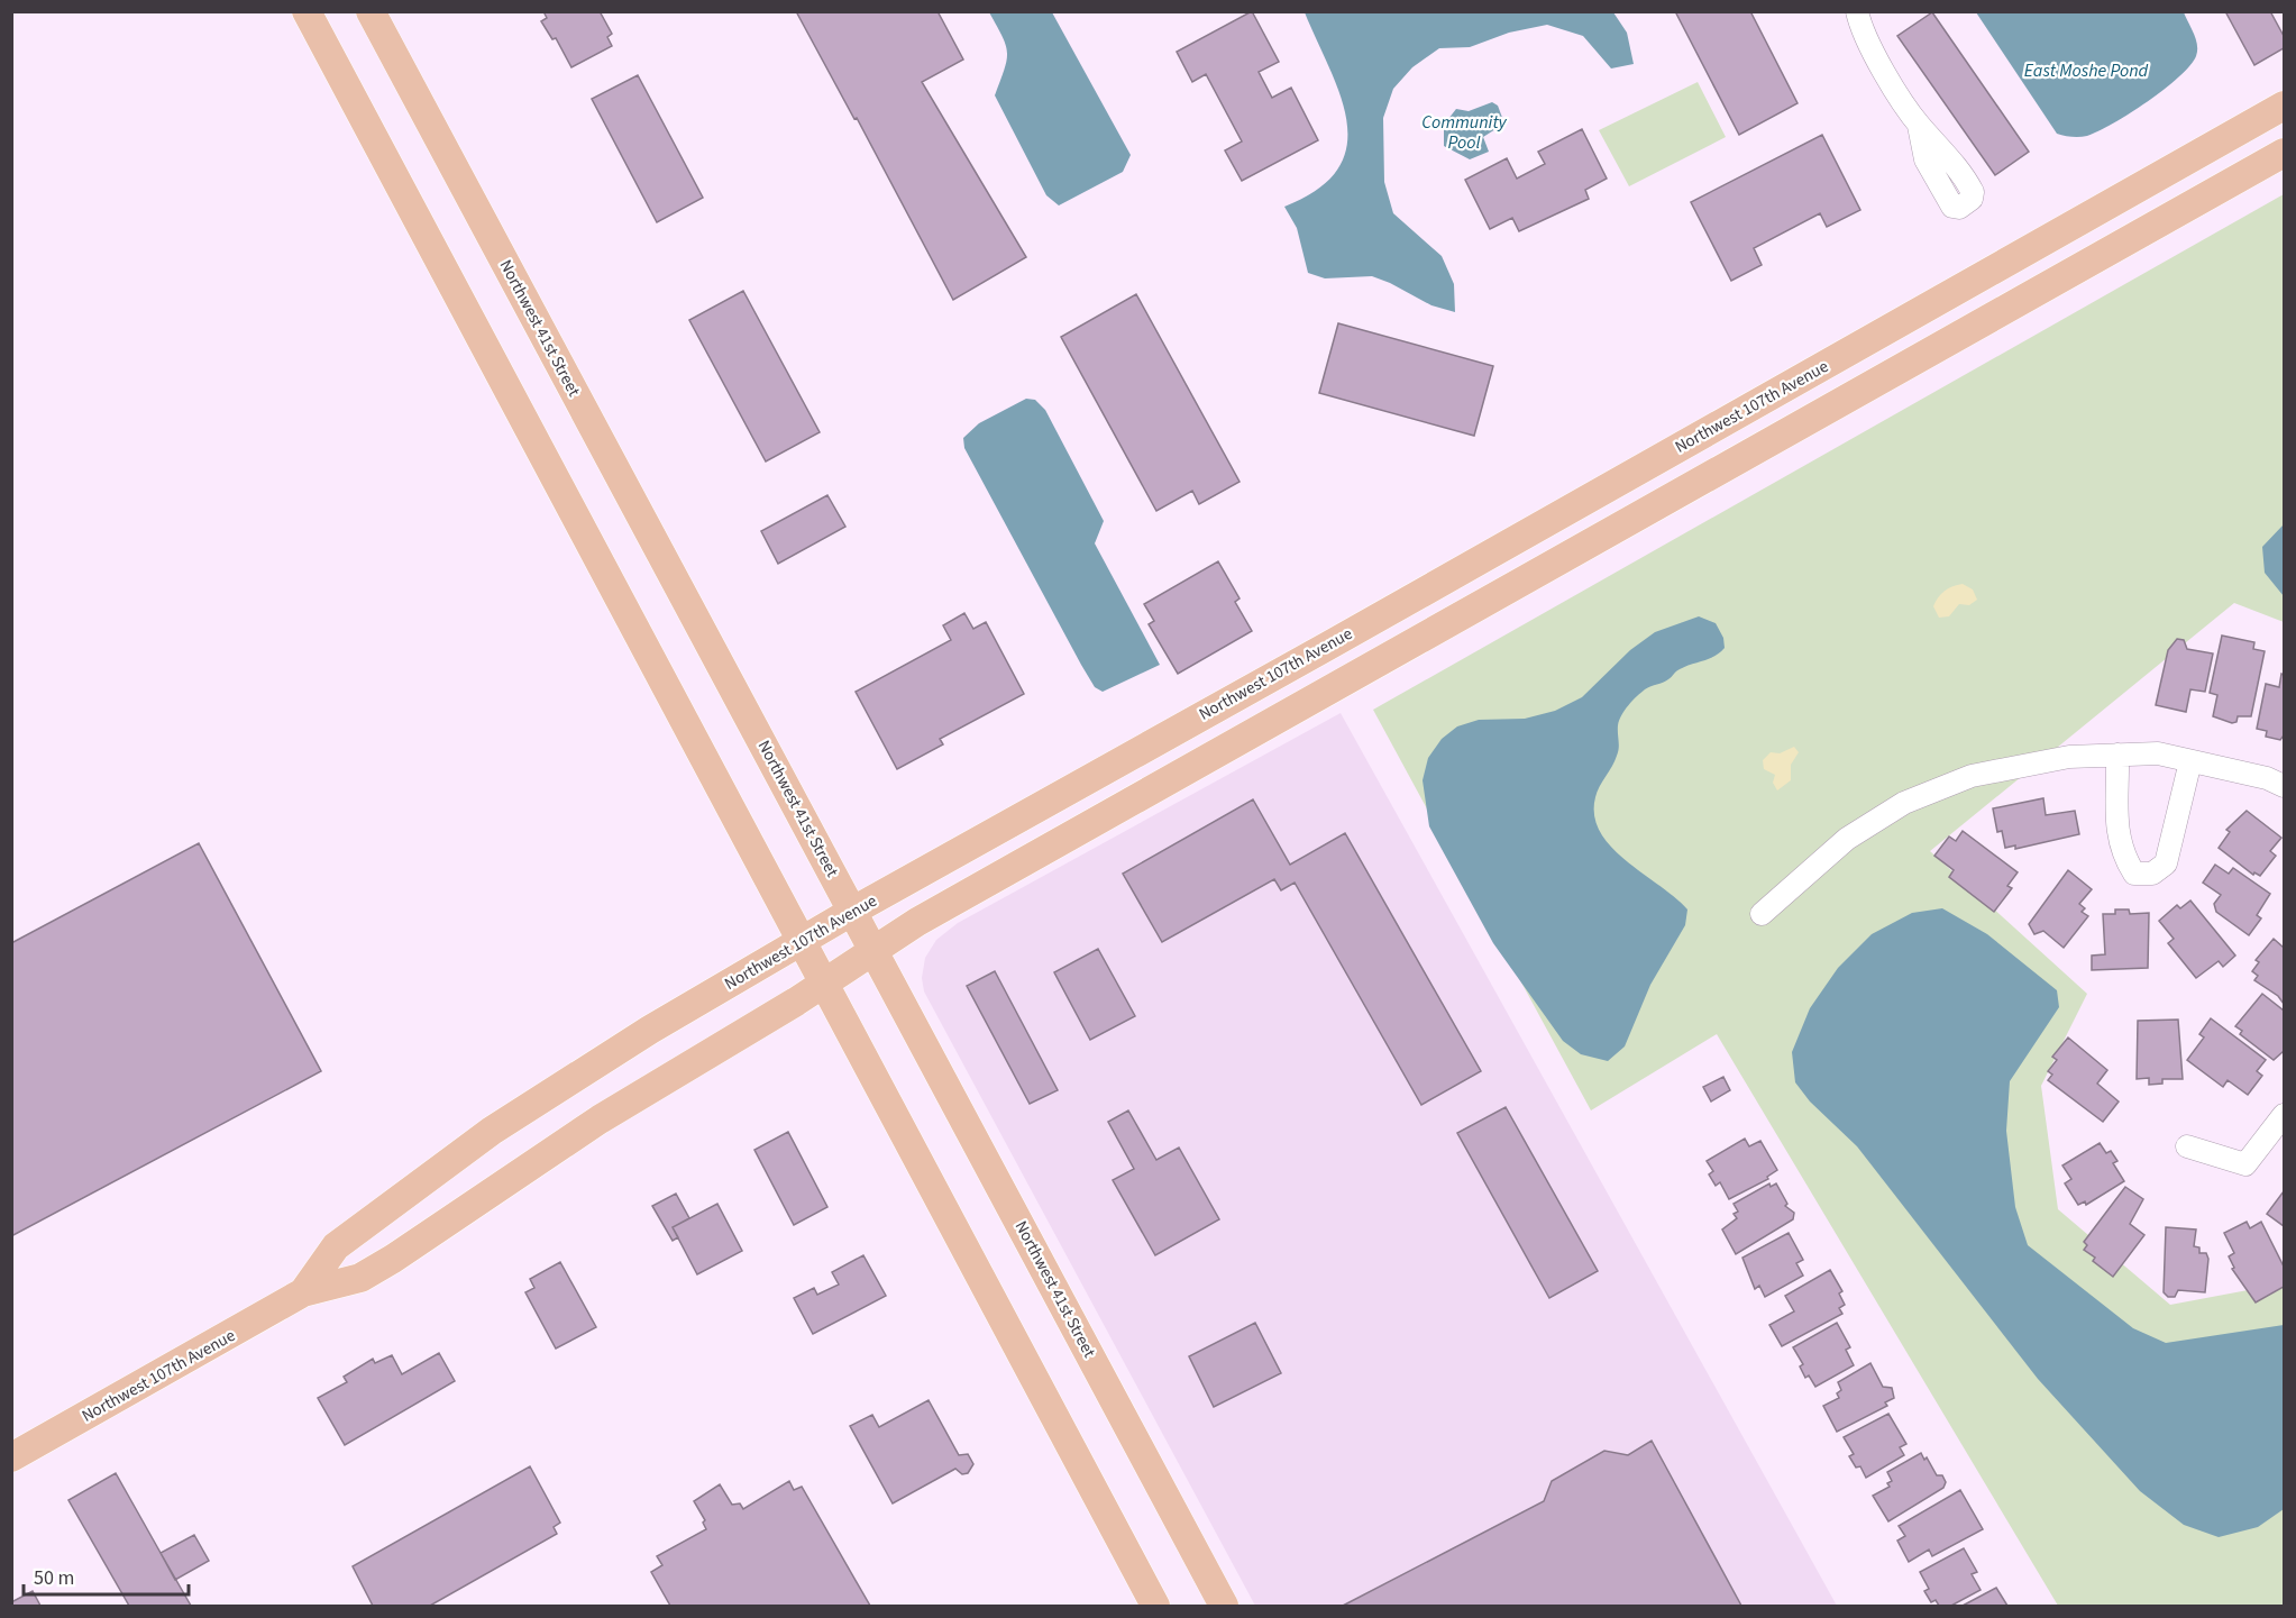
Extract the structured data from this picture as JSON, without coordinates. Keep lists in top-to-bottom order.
{
  "streets": {
    "main road": ["Northwest 41st Street", "Northwest 107th Avenue"]
  },
  "crossings": [
    ["Northwest 41st Street", "Northwest 107th Avenue"]
  ],
  "water": ["East Moshe Pond", "Community Pool"],
  "scale_bar": "50 m"
}
